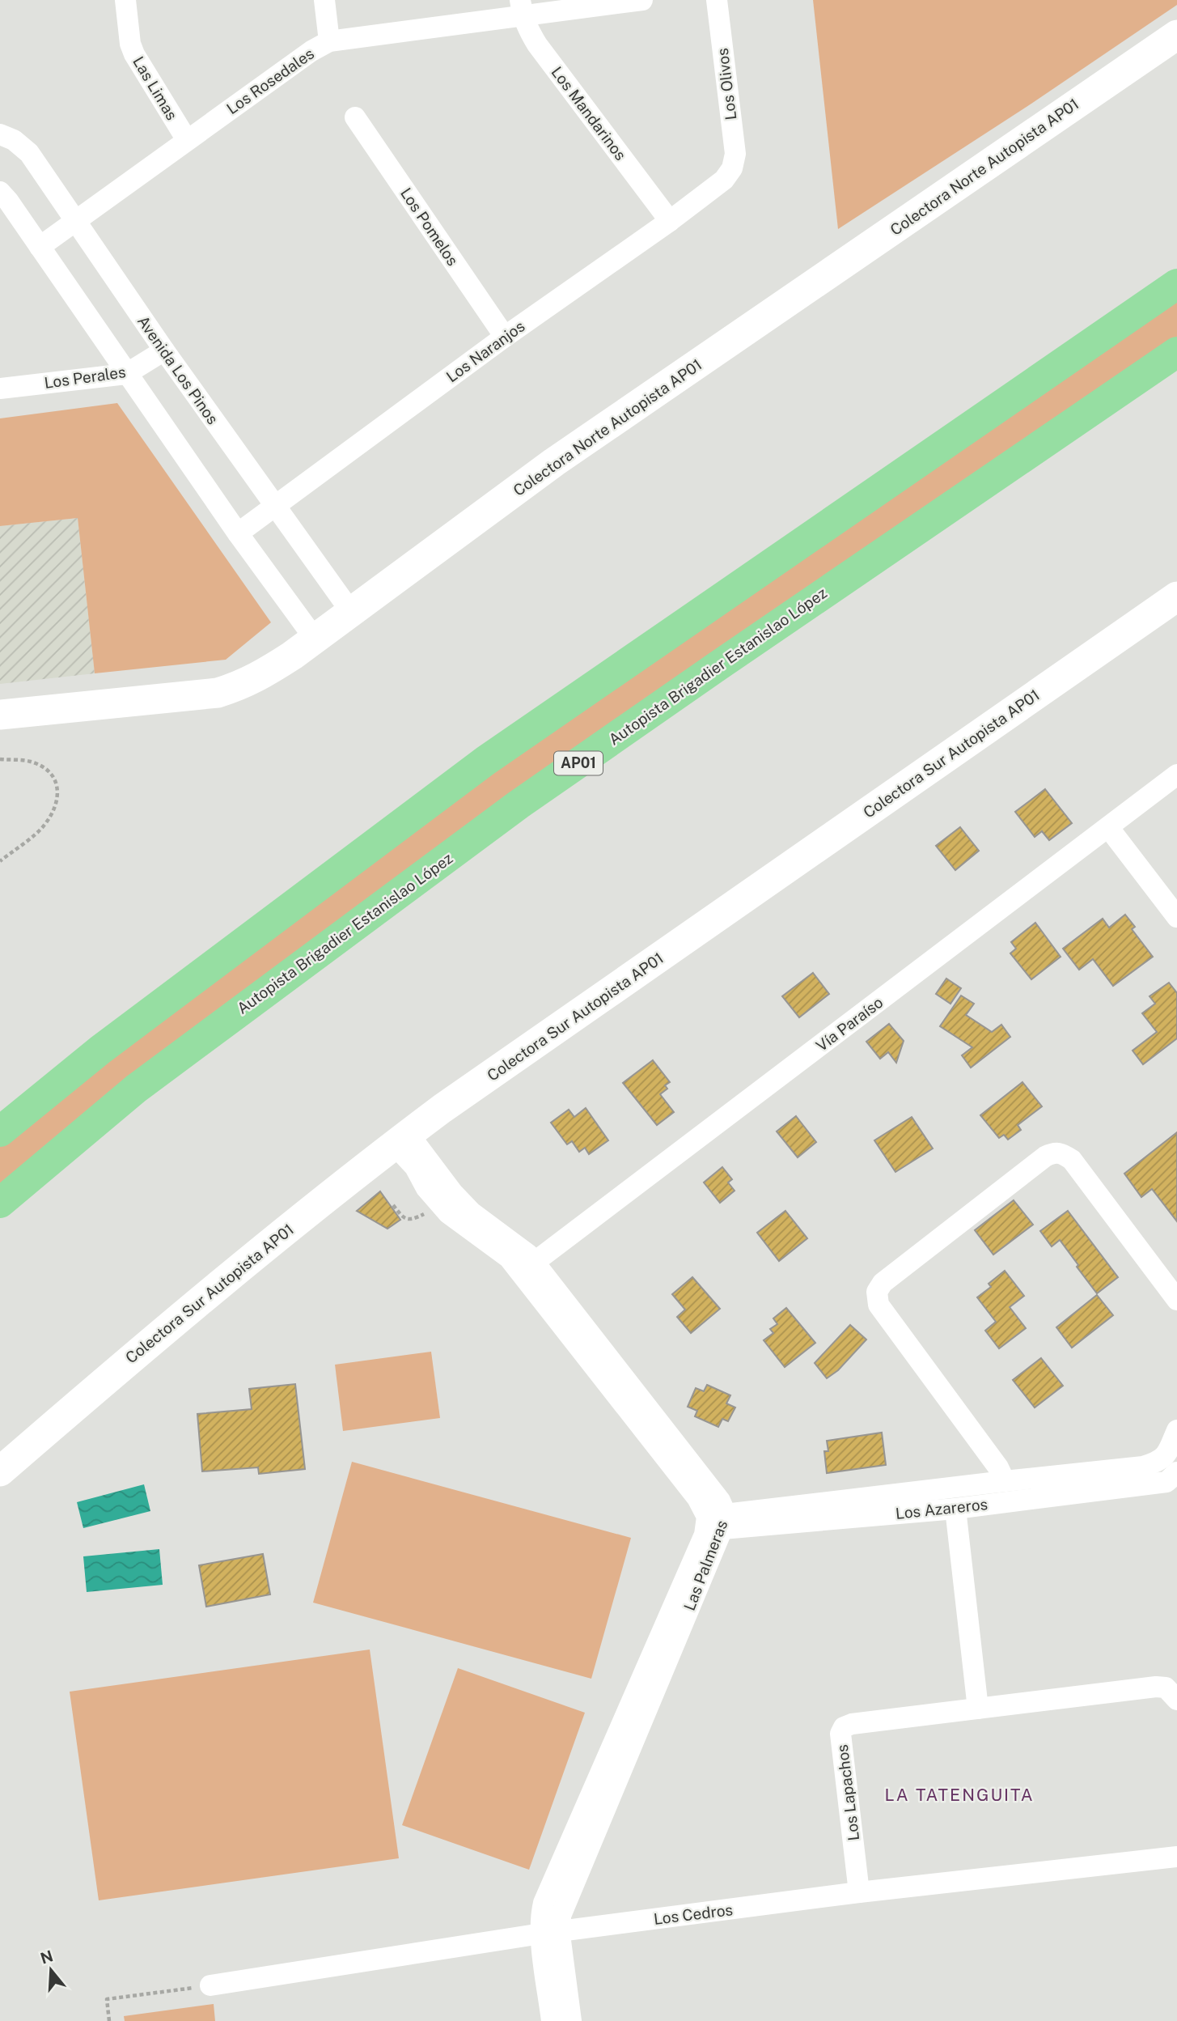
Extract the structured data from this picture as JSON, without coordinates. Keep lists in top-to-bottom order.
{
  "streets": {
    "highway": ["Autopista Brigadier Estanislao López", "AP01"],
    "main road": ["Colectora Norte Autopista AP01", "Colectora Sur Autopista AP01"],
    "street": [
      "Los Rosedales",
      "Los Olivos",
      "Las Limas",
      "Los Mandarinos",
      "Los Pomelos",
      "Los Naranjos",
      "Avenida Los Pinos",
      "Los Perales",
      "Vía Paraíso",
      "Los Azareros",
      "Las Palmeras",
      "Los Lapachos",
      "Los Cedros"
    ]
  },
  "crossings": [
    ["Los Rosedales", "Las Limas"],
    ["Los Rosedales", "Los Mandarinos"],
    ["Los Rosedales", "Avenida Los Pinos"],
    ["Los Olivos", "Los Naranjos"],
    ["Los Mandarinos", "Los Naranjos"],
    ["Colectora Norte Autopista AP01", "Avenida Los Pinos"],
    ["Los Pomelos", "Los Naranjos"],
    ["Los Naranjos", "Avenida Los Pinos"],
    ["Avenida Los Pinos", "Los Perales"],
    ["Colectora Sur Autopista AP01", "Las Palmeras"],
    ["Vía Paraíso", "Las Palmeras"],
    ["Los Azareros", "Las Palmeras"],
    ["Las Palmeras", "Los Cedros"],
    ["Los Lapachos", "Los Cedros"]
  ],
  "districts": ["LA TATENGUITA"],
  "north": "top"
}
